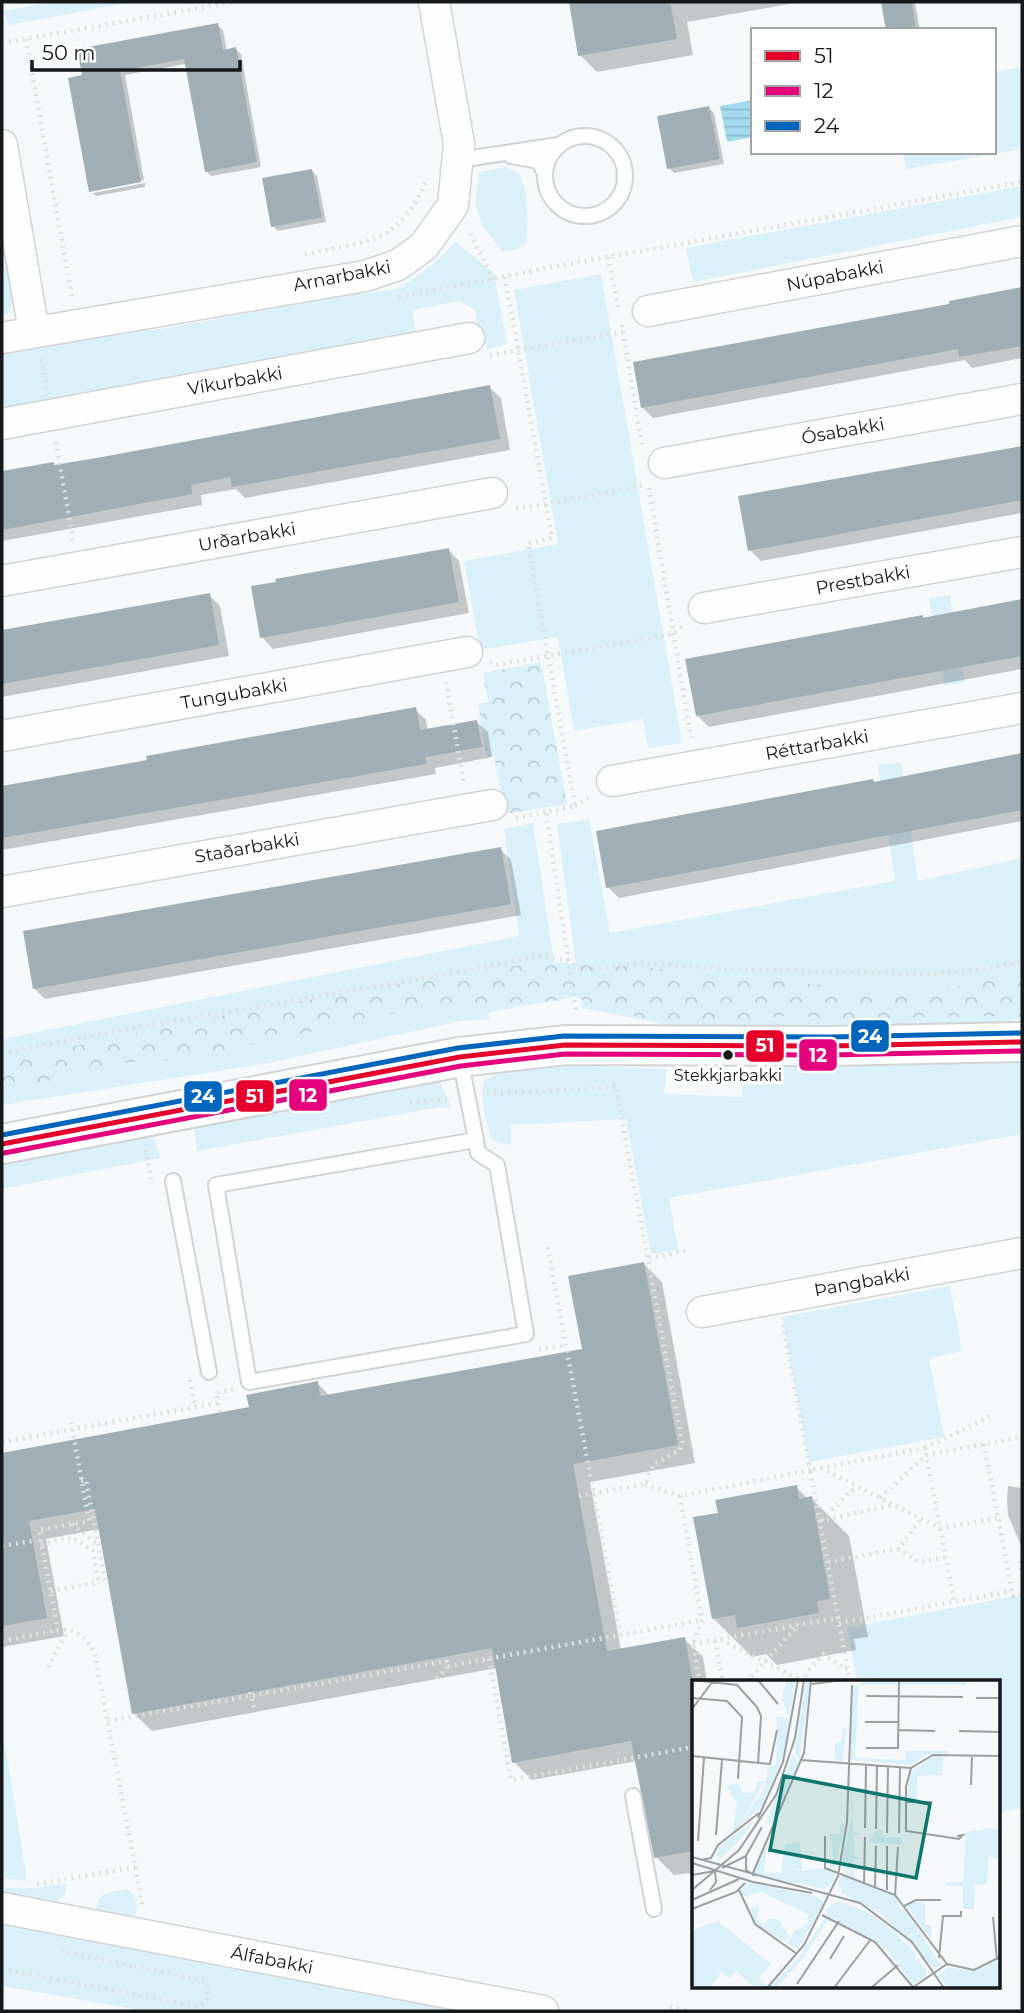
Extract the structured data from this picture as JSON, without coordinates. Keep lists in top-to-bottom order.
{
  "streets": {
    "street": [
      "Arnarbakki",
      "Núpabakki",
      "Víkurbakki",
      "Ósabakki",
      "Urðarbakki",
      "Prestbakki",
      "Tungubakki",
      "Réttarbakki",
      "Staðarbakki",
      "Þangbakki",
      "Álfabakki"
    ]
  },
  "places": ["Stekkjarbakki"],
  "lines": ["transit line 24", "transit line 51", "transit line 12"],
  "legend": ["51", "12", "24"],
  "scale_bar": "50 m"
}
